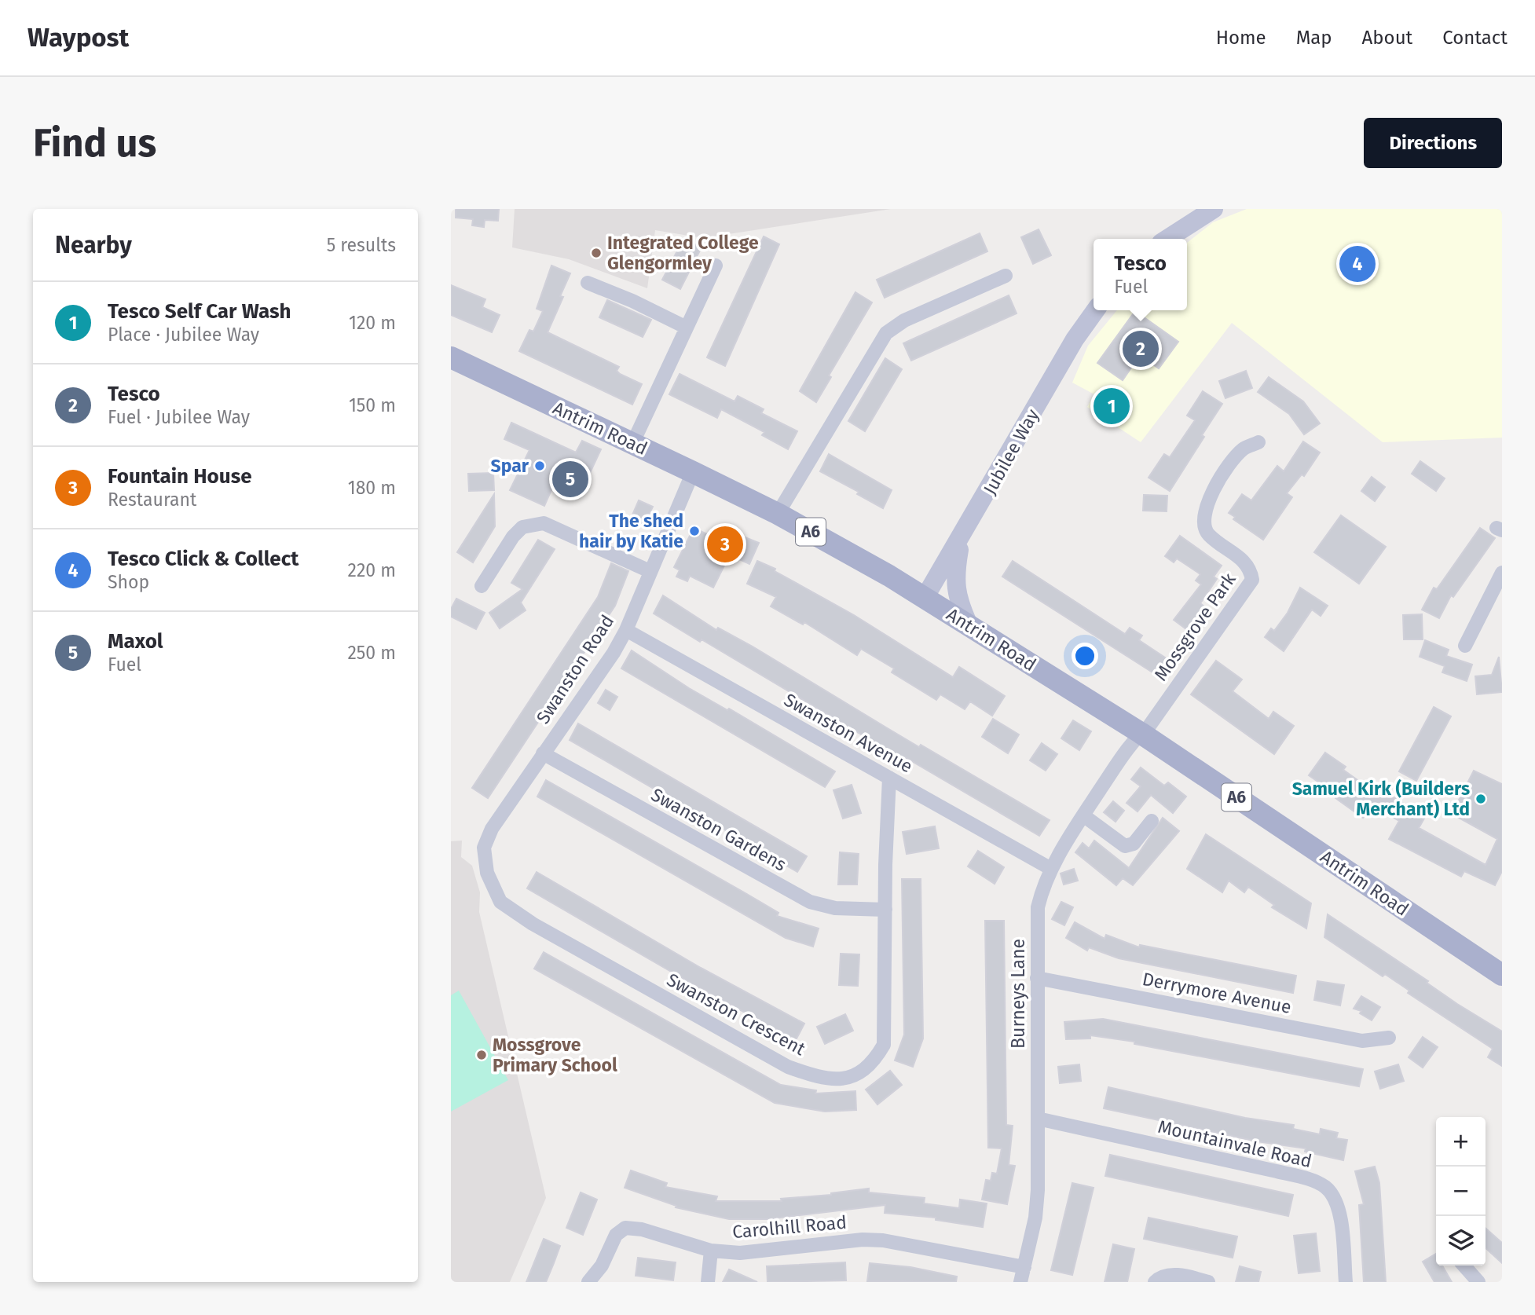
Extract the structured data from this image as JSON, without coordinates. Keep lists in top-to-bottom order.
{
  "streets": {
    "main road": ["Antrim Road", "A6"],
    "street": [
      "Jubilee Way",
      "Mossgrove Park",
      "Swanston Road",
      "Swanston Avenue",
      "Swanston Gardens",
      "Derrymore Avenue",
      "Burneys Lane",
      "Swanston Crescent",
      "Mountainvale Road",
      "Carolhill Road"
    ]
  },
  "crossings": [
    ["Antrim Road", "Jubilee Way"],
    ["Antrim Road", "Mossgrove Park"],
    ["Antrim Road", "Swanston Road"],
    ["Antrim Road", "Burneys Lane"],
    ["Mossgrove Park", "Burneys Lane"],
    ["Swanston Road", "Swanston Avenue"],
    ["Swanston Road", "Swanston Gardens"],
    ["Swanston Road", "Swanston Crescent"],
    ["Swanston Avenue", "Burneys Lane"],
    ["Swanston Avenue", "Swanston Crescent"],
    ["Swanston Gardens", "Swanston Crescent"],
    ["Derrymore Avenue", "Burneys Lane"],
    ["Burneys Lane", "Mountainvale Road"],
    ["Burneys Lane", "Carolhill Road"]
  ],
  "places": [
    "Integrated College Glengormley",
    "Spar",
    "The shed hair by Katie",
    "Samuel Kirk (Builders Merchant) Ltd",
    "Mossgrove Primary School"
  ],
  "page": {
    "header": "Waypost",
    "nav": [
      "Home",
      "Map",
      "About",
      "Contact"
    ],
    "buttons": "Directions",
    "title": "Find us",
    "heading": ["Nearby", "5 results"],
    "popup": ["Tesco", "Fuel"],
    "pins": [
      "4",
      "2",
      "1",
      "5",
      "3"
    ],
    "list": [
      {
        "mark": "1",
        "name": "Tesco Self Car Wash",
        "note": "Place · Jubilee Way",
        "value": "120 m"
      },
      {
        "mark": "2",
        "name": "Tesco",
        "note": "Fuel · Jubilee Way",
        "value": "150 m"
      },
      {
        "mark": "3",
        "name": "Fountain House",
        "note": "Restaurant",
        "value": "180 m"
      },
      {
        "mark": "4",
        "name": "Tesco Click & Collect",
        "note": "Shop",
        "value": "220 m"
      },
      {
        "mark": "5",
        "name": "Maxol",
        "note": "Fuel",
        "value": "250 m"
      }
    ],
    "map_buttons": ["+", "−"]
  }
}
